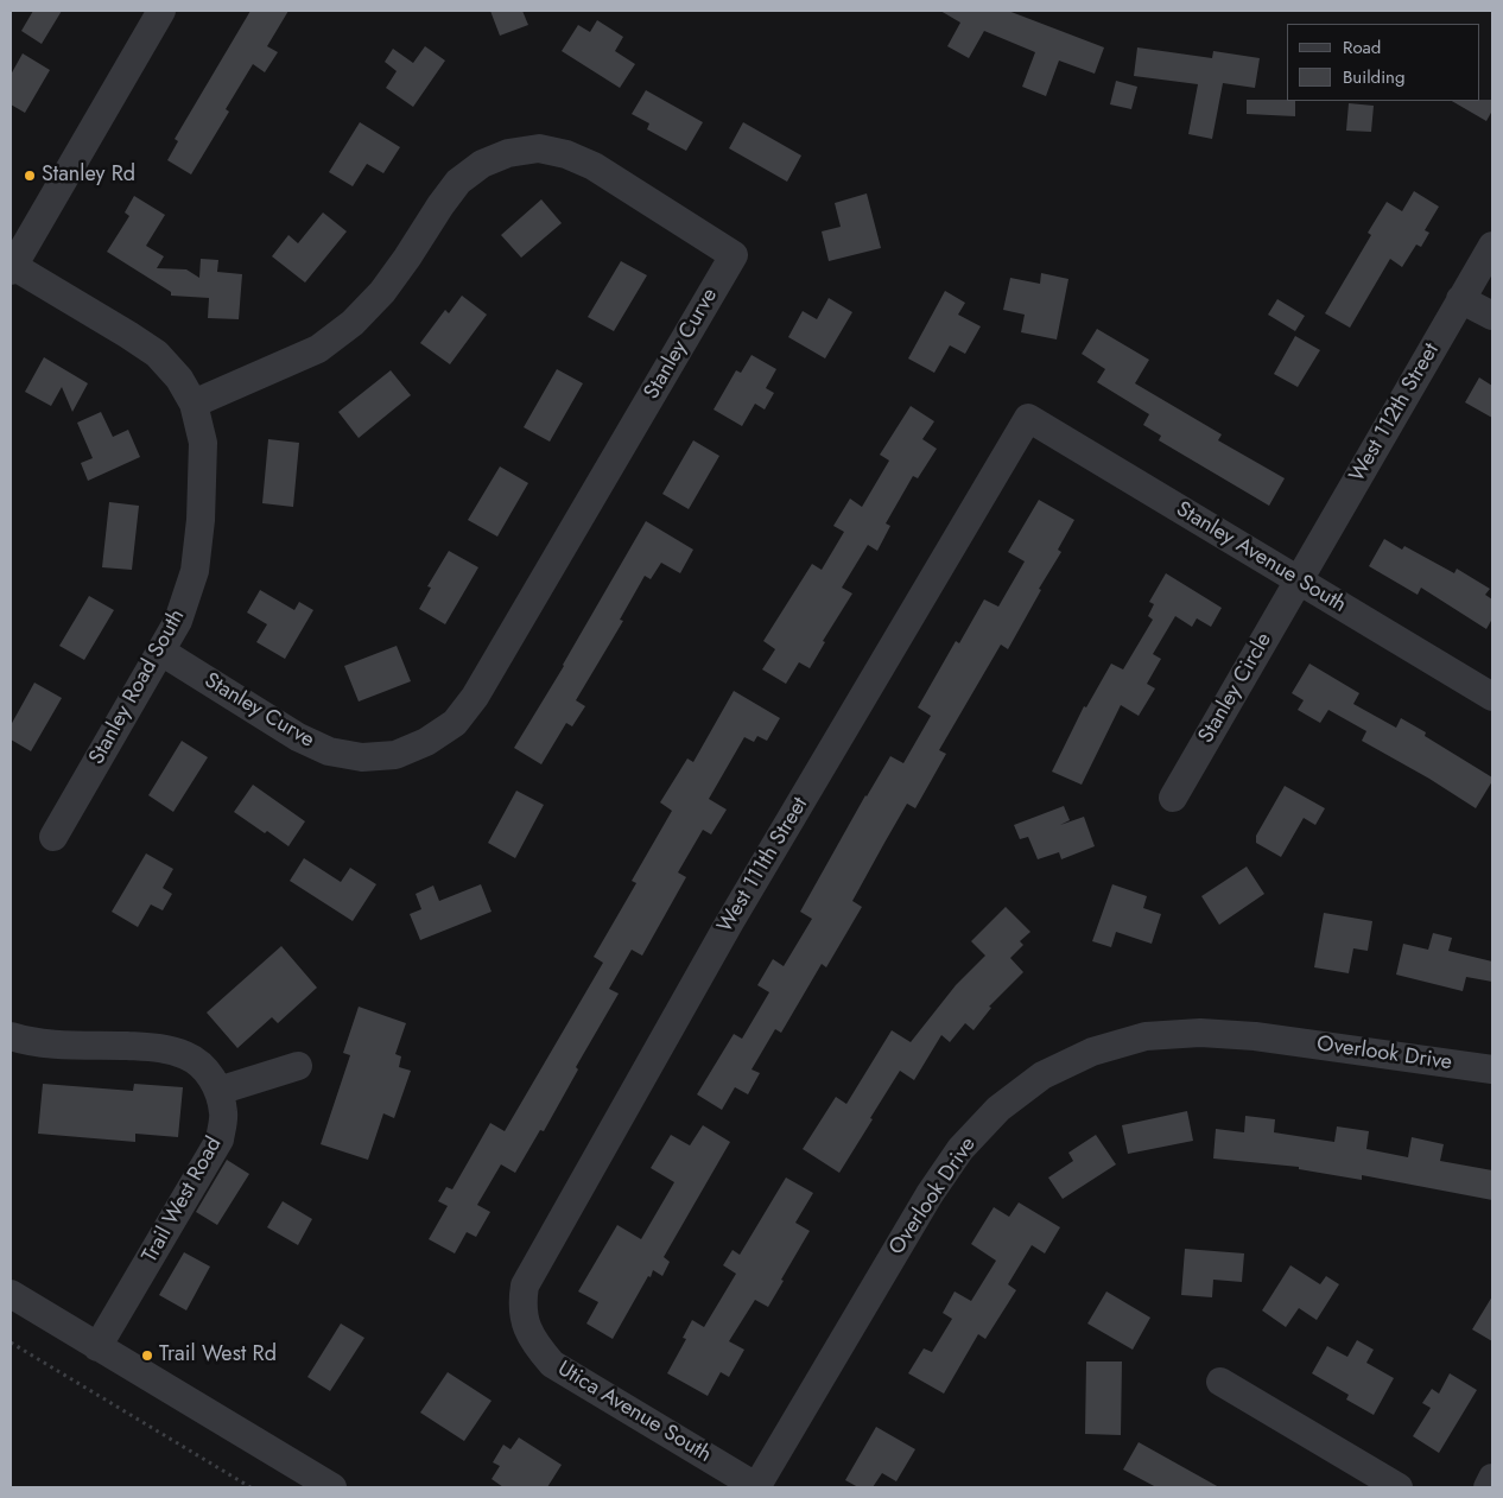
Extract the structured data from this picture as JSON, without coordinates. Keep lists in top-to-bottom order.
{
  "streets": {
    "street": [
      "Stanley Curve",
      "West 112th Street",
      "Stanley Avenue South",
      "Stanley Road South",
      "Stanley Circle",
      "West 111th Street",
      "Overlook Drive",
      "Trail West Road",
      "Utica Avenue South"
    ]
  },
  "crossings": [
    ["Stanley Curve", "Stanley Road South"],
    ["West 112th Street", "Stanley Avenue South"],
    ["West 112th Street", "Stanley Circle"],
    ["Stanley Avenue South", "Stanley Circle"],
    ["Stanley Avenue South", "West 111th Street"],
    ["West 111th Street", "Utica Avenue South"],
    ["Overlook Drive", "Utica Avenue South"]
  ],
  "places": ["Stanley Rd", "Trail West Rd"],
  "legend": ["Road", "Building"]
}
